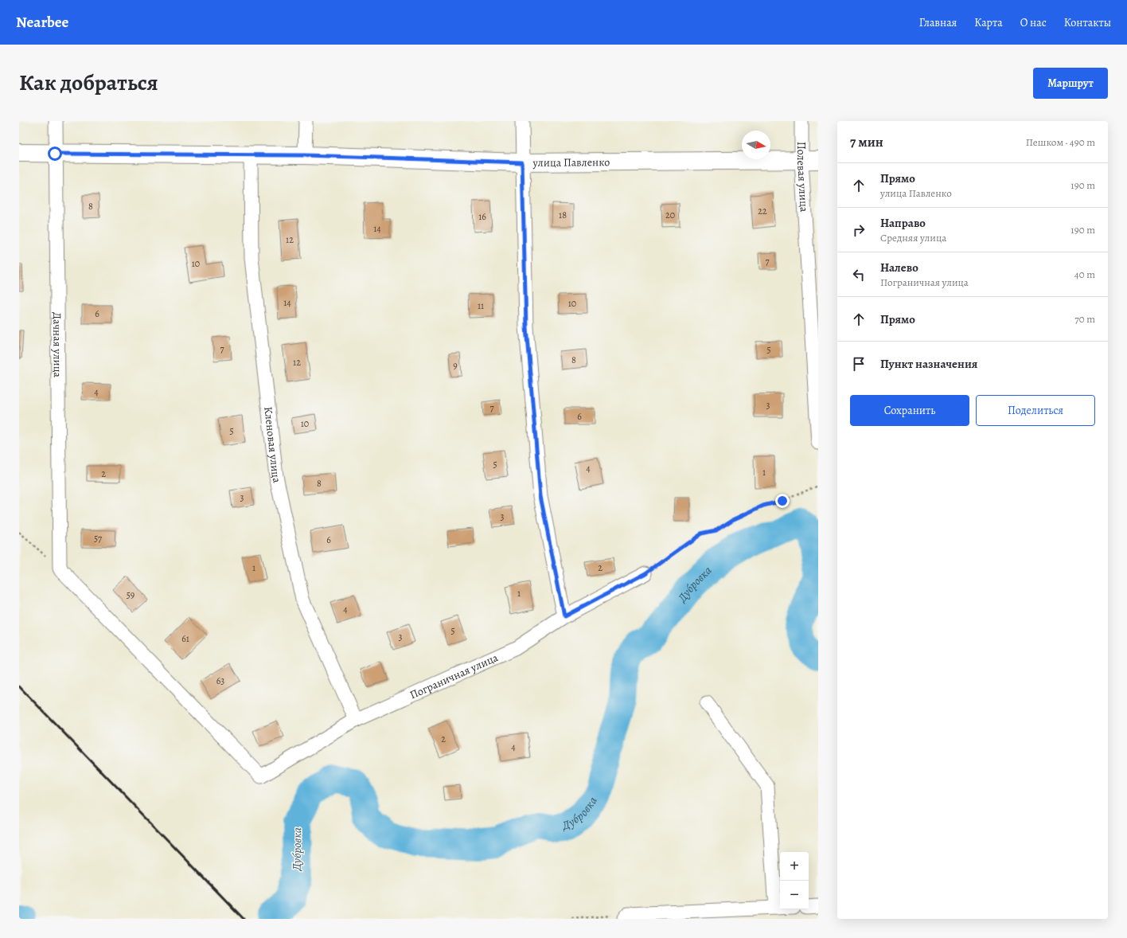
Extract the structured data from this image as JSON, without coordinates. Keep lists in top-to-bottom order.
{
  "streets": {
    "street": [
      "улица Павленко",
      "Полевая улица",
      "Дачная улица",
      "Кленовая улица",
      "Пограничная улица"
    ]
  },
  "crossings": [
    ["улица Павленко", "Полевая улица"],
    ["улица Павленко", "Дачная улица"],
    ["улица Павленко", "Кленовая улица"],
    ["Дачная улица", "Пограничная улица"],
    ["Кленовая улица", "Пограничная улица"]
  ],
  "water": ["Дубровка"],
  "house_numbers": [
    "8",
    "22",
    "18",
    "20",
    "16",
    "14",
    "12",
    "7",
    "10",
    "14",
    "10",
    "11",
    "6",
    "7",
    "5",
    "8",
    "12",
    "9",
    "4",
    "3",
    "7",
    "6",
    "10",
    "5",
    "5",
    "4",
    "1",
    "2",
    "8",
    "3",
    "3",
    "57",
    "6",
    "1",
    "2",
    "1",
    "59",
    "4",
    "5",
    "3",
    "61",
    "63",
    "2",
    "4"
  ],
  "north": "right",
  "page": {
    "header": "Nearbee",
    "nav": [
      "Главная",
      "Карта",
      "О нас",
      "Контакты"
    ],
    "title": "Как добраться",
    "buttons": [
      "Маршрут",
      ["Сохранить", "Поделиться"]
    ],
    "heading": ["7 мин", "Пешком · 490 m"],
    "list": [
      ["Прямо", "улица Павленко", "190 m"],
      ["Направо", "Средняя улица", "190 m"],
      ["Налево", "Пограничная улица", "40 m"],
      ["Прямо", "70 m"],
      "Пункт назначения"
    ],
    "map_buttons": ["+", "−"]
  }
}
